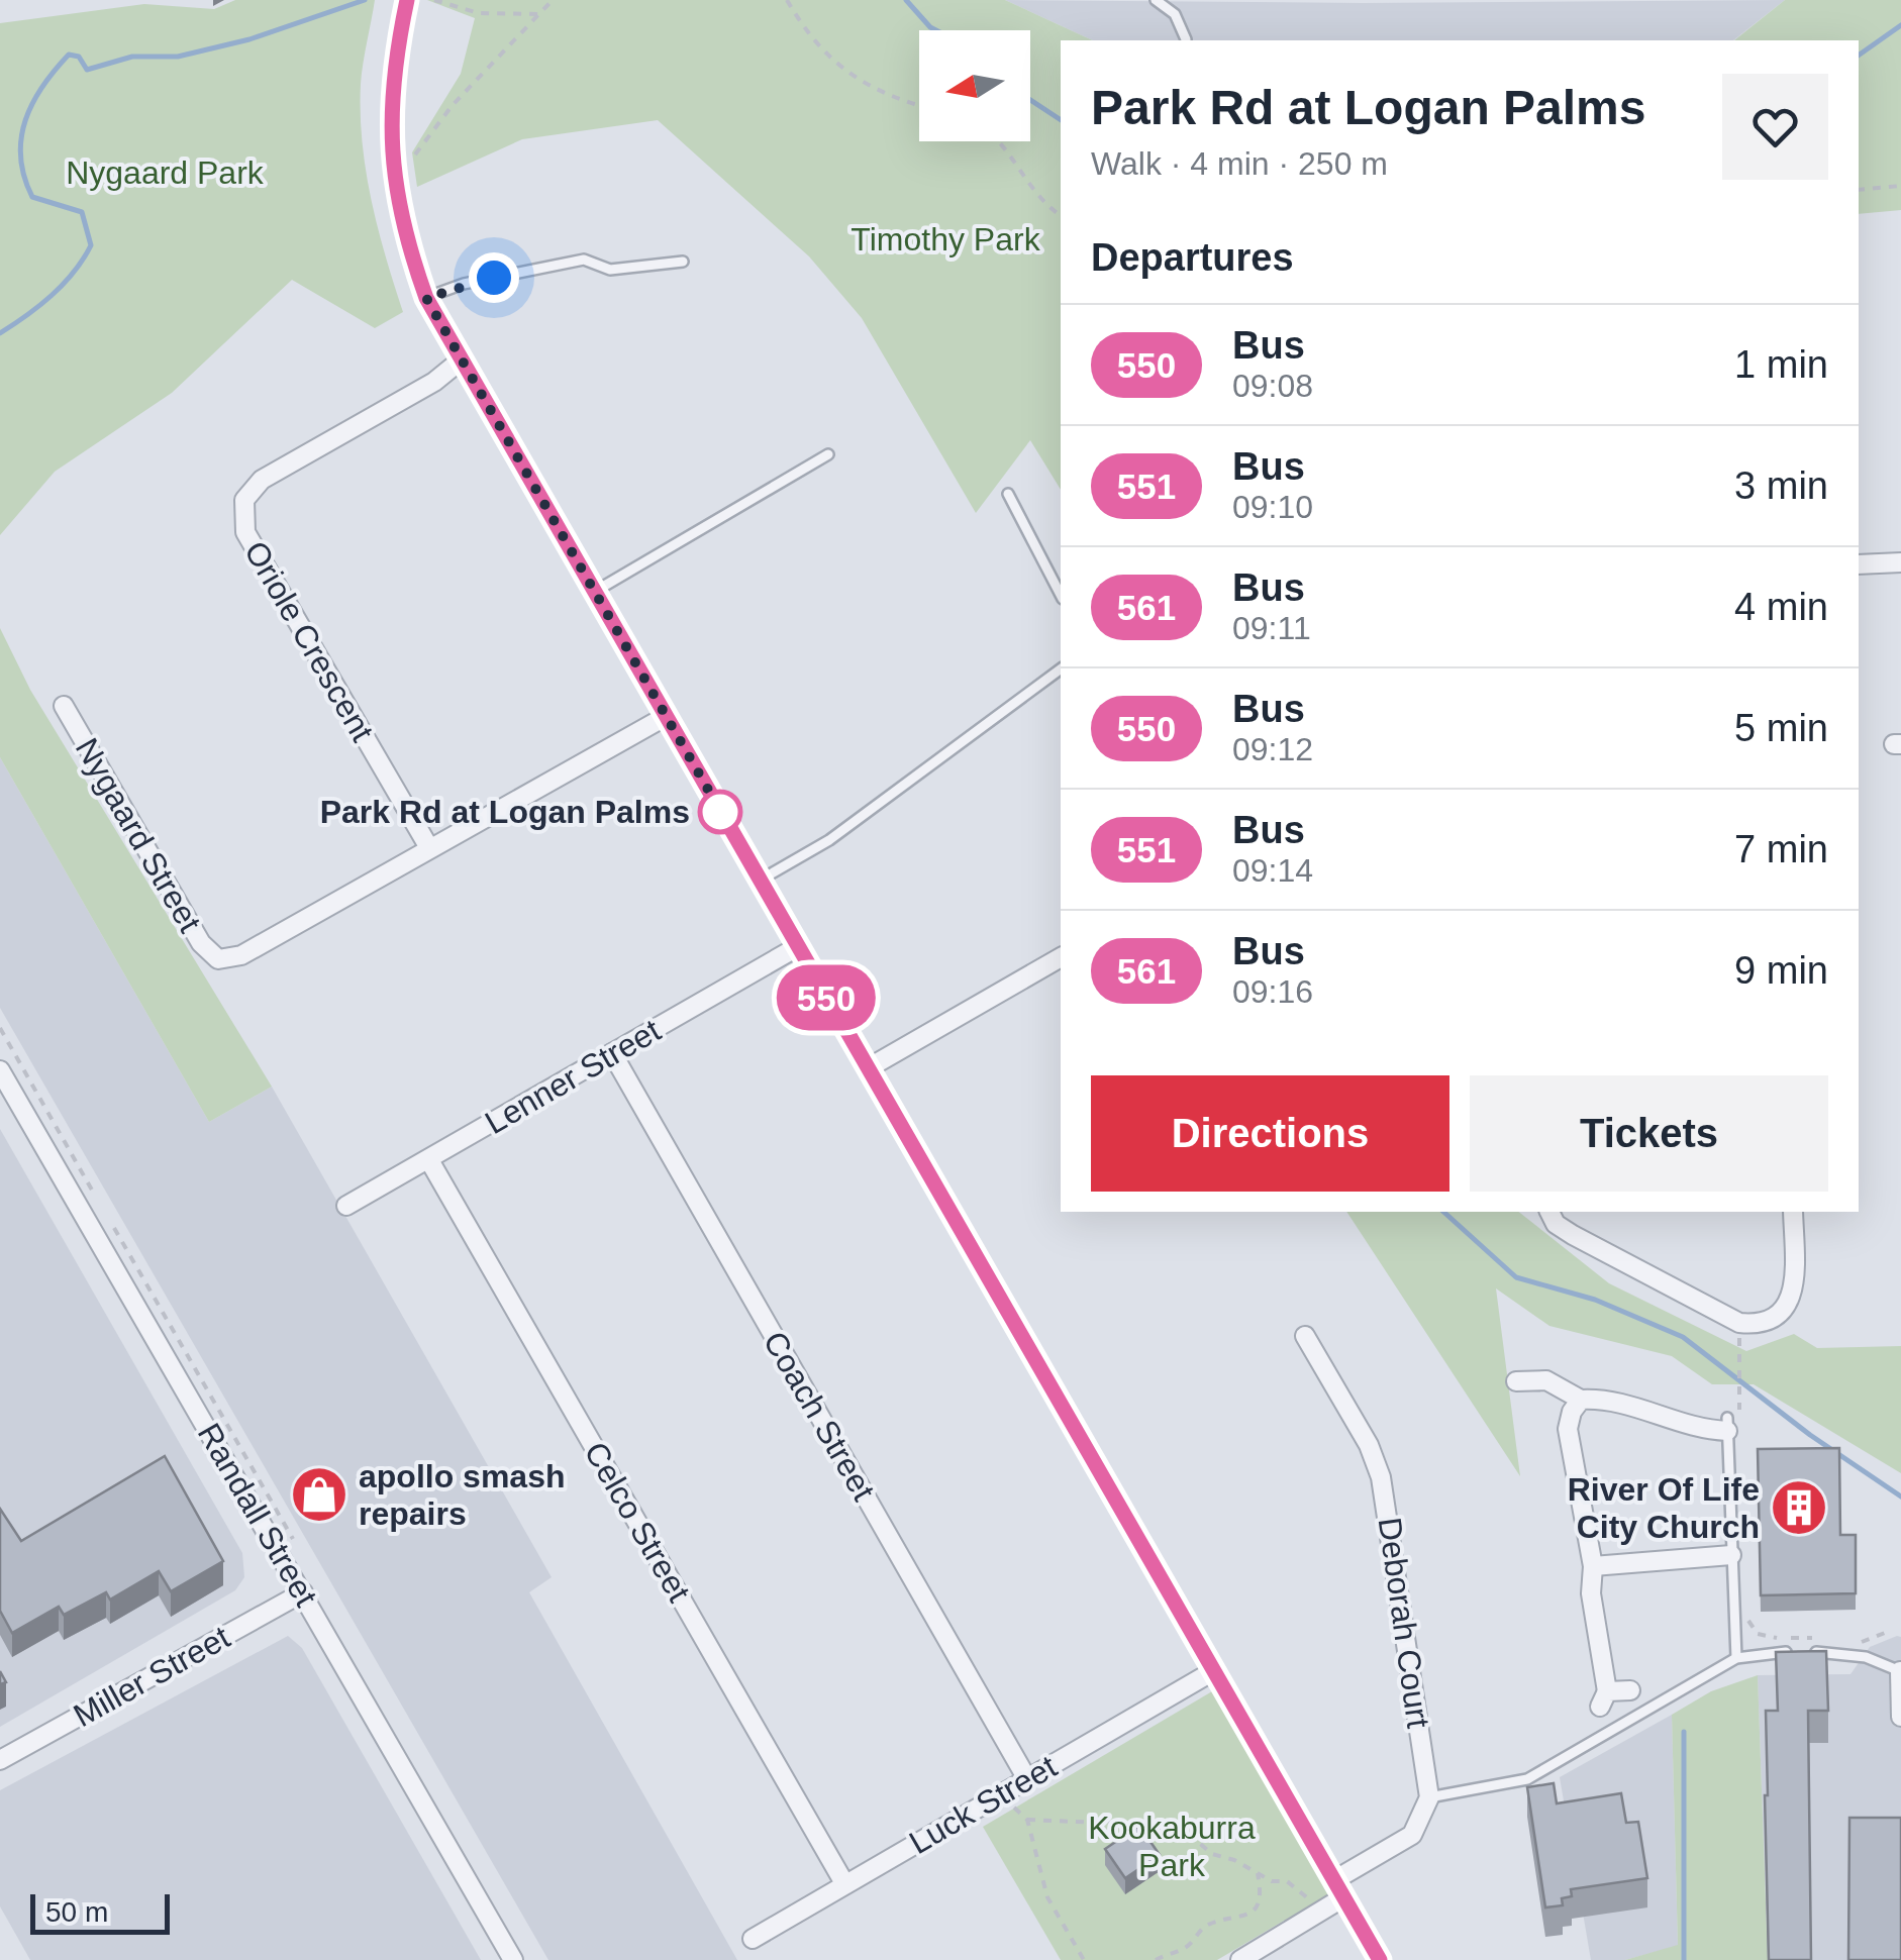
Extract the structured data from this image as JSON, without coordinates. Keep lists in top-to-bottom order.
{
  "streets": {
    "street": [
      "Oriole Crescent",
      "Nygaard Street",
      "Lenner Street",
      "Coach Street",
      "Randall Street",
      "Celco Street",
      "Deborah Court",
      "Miller Street",
      "Luck Street"
    ]
  },
  "crossings": [
    ["Oriole Crescent", "Nygaard Street"],
    ["Lenner Street", "Coach Street"],
    ["Lenner Street", "Celco Street"],
    ["Coach Street", "Luck Street"],
    ["Randall Street", "Miller Street"],
    ["Celco Street", "Luck Street"]
  ],
  "parks": ["Nygaard Park", "Timothy Park", "Kookaburra Park"],
  "places": {
    "other": ["Park Rd at Logan Palms"],
    "shop": ["apollo smash repairs"],
    "building": ["River Of Life City Church"]
  },
  "lines": ["bus line 550"],
  "scale_bar": "50 m",
  "north": "left",
  "page": {
    "on_map": "550",
    "heading": [
      ["Park Rd at Logan Palms", "Walk · 4 min · 250 m"],
      "Departures"
    ],
    "list": [
      {
        "mark": "550",
        "name": "Bus",
        "note": "09:08",
        "value": "1 min"
      },
      {
        "mark": "551",
        "name": "Bus",
        "note": "09:10",
        "value": "3 min"
      },
      {
        "mark": "561",
        "name": "Bus",
        "note": "09:11",
        "value": "4 min"
      },
      {
        "mark": "550",
        "name": "Bus",
        "note": "09:12",
        "value": "5 min"
      },
      {
        "mark": "551",
        "name": "Bus",
        "note": "09:14",
        "value": "7 min"
      },
      {
        "mark": "561",
        "name": "Bus",
        "note": "09:16",
        "value": "9 min"
      }
    ],
    "buttons": ["Directions", "Tickets"],
    "scale": "50 m"
  }
}
